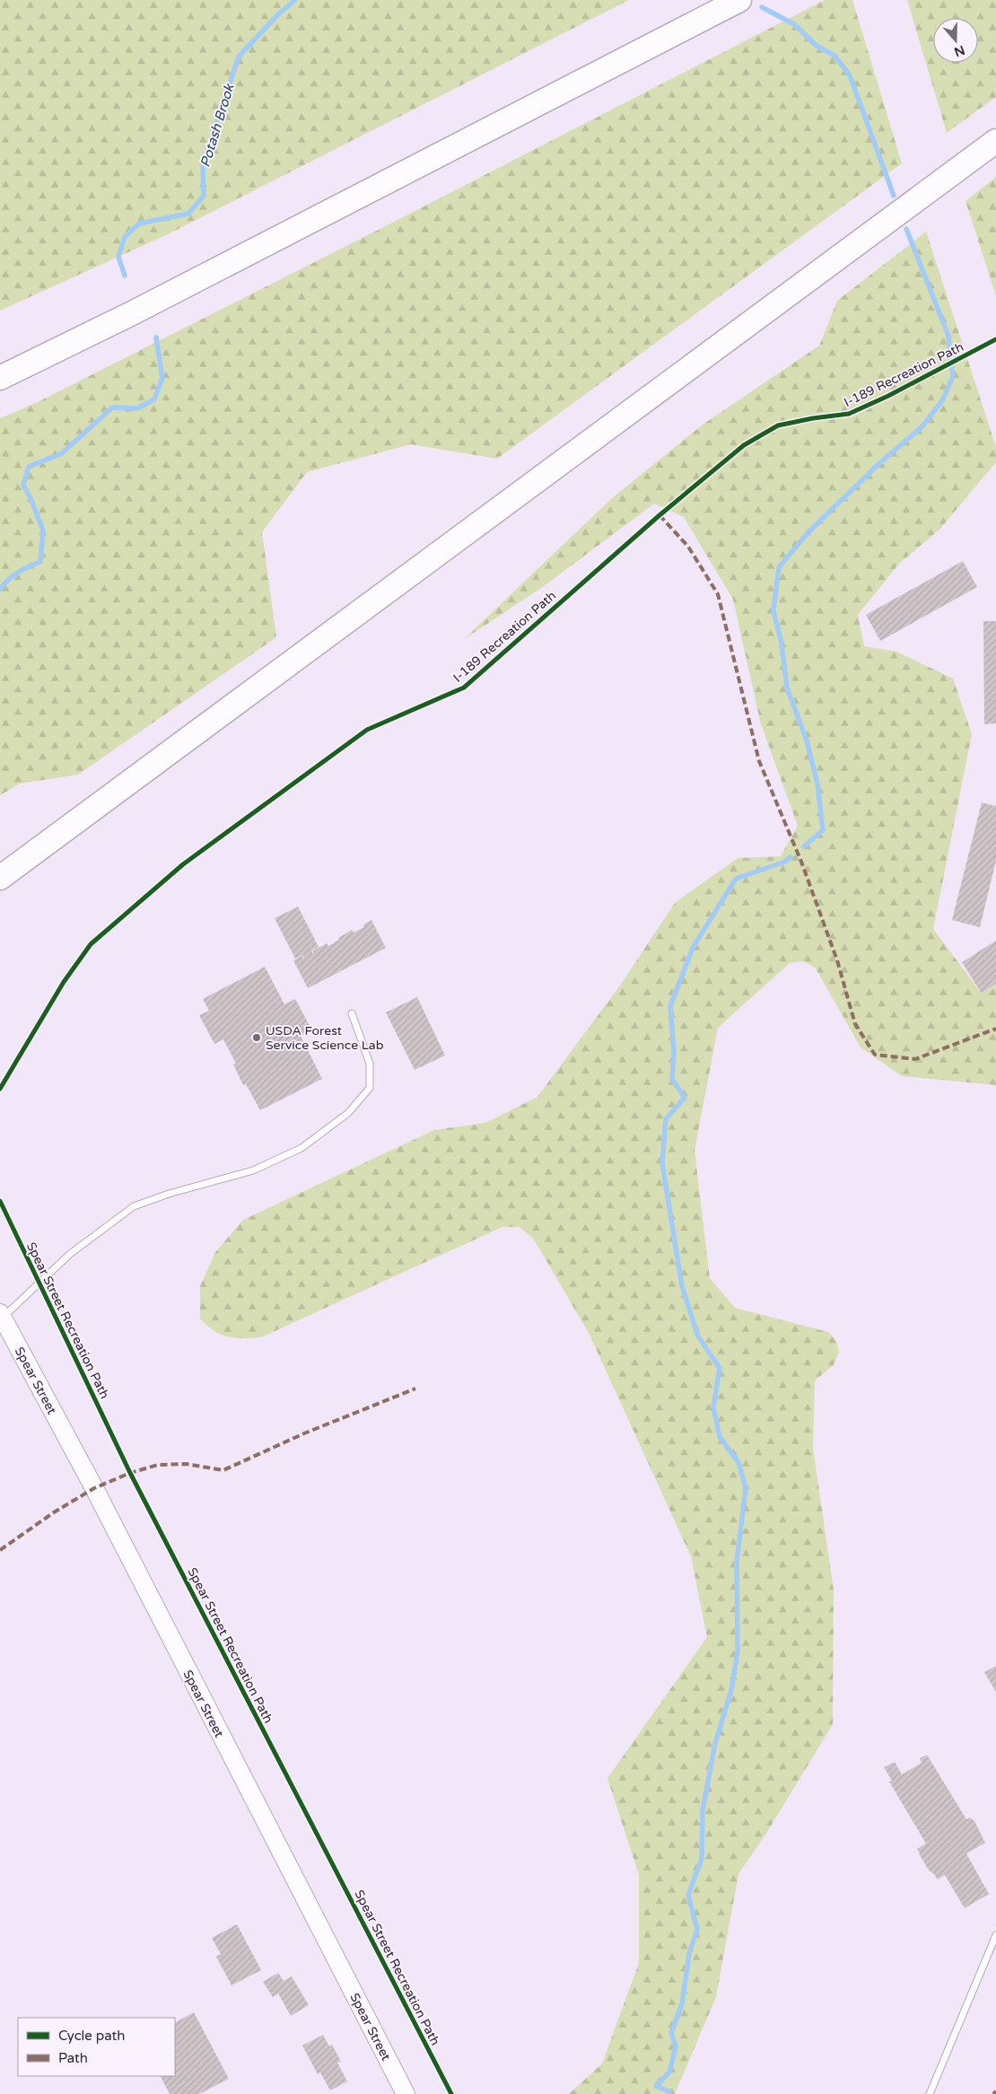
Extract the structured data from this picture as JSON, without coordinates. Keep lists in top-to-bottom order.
{
  "streets": {
    "main road": ["Spear Street"],
    "cycle path": ["I-189 Recreation Path", "Spear Street Recreation Path"]
  },
  "water": ["Potash Brook"],
  "places": ["USDA Forest Service Science Lab"],
  "legend": ["Cycle path", "Path"],
  "north": "bottom"
}
